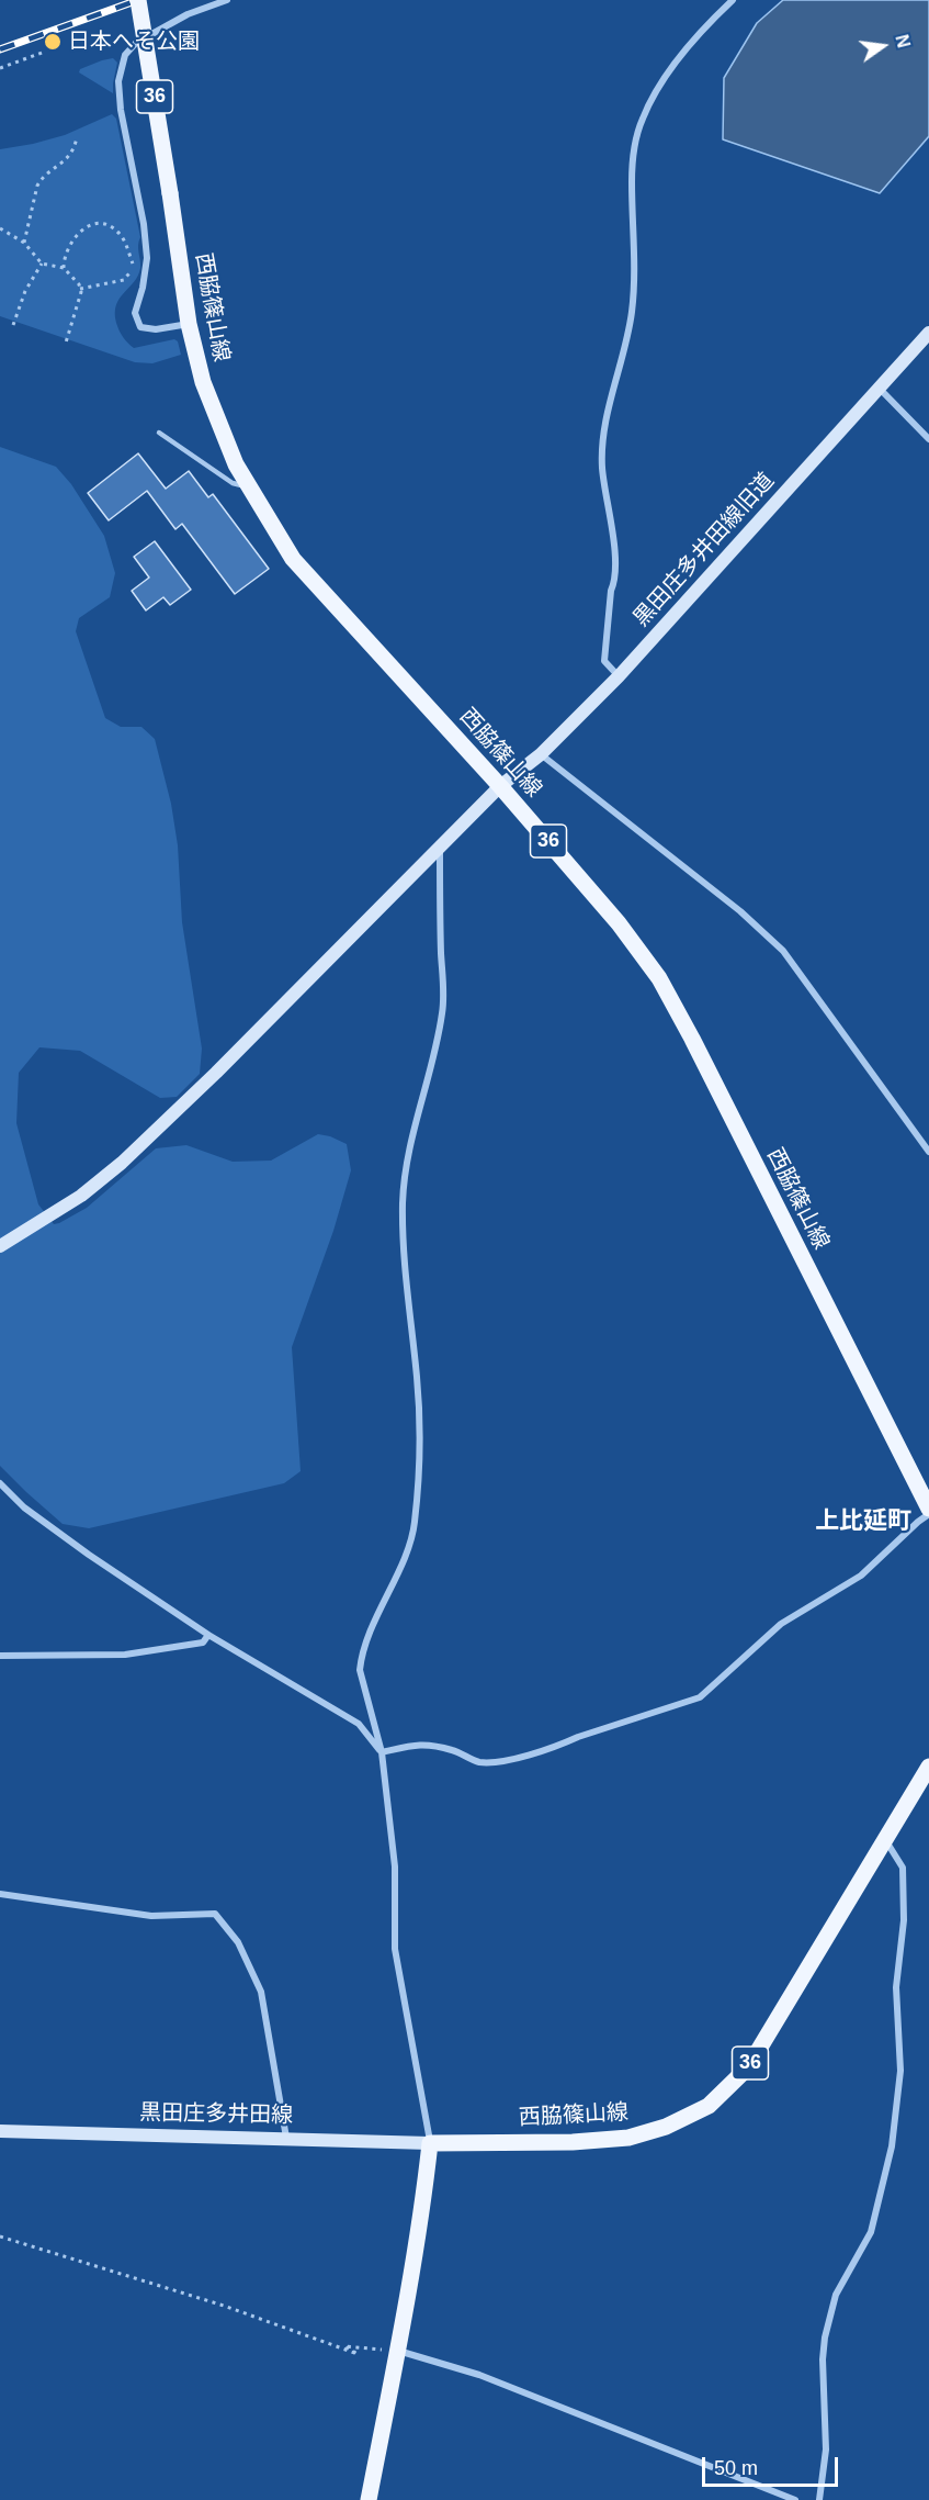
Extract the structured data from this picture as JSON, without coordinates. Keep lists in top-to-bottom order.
{
  "streets": {
    "main road": ["36", "西脇篠山線"],
    "street": ["黒田庄多井田線旧道", "黒田庄多井田線"]
  },
  "crossings": [
    ["西脇篠山線", "黒田庄多井田線旧道"],
    ["西脇篠山線", "黒田庄多井田線"]
  ],
  "districts": ["上比延町"],
  "places": ["日本へそ公園"],
  "scale_bar": "50 m",
  "north": "right"
}
